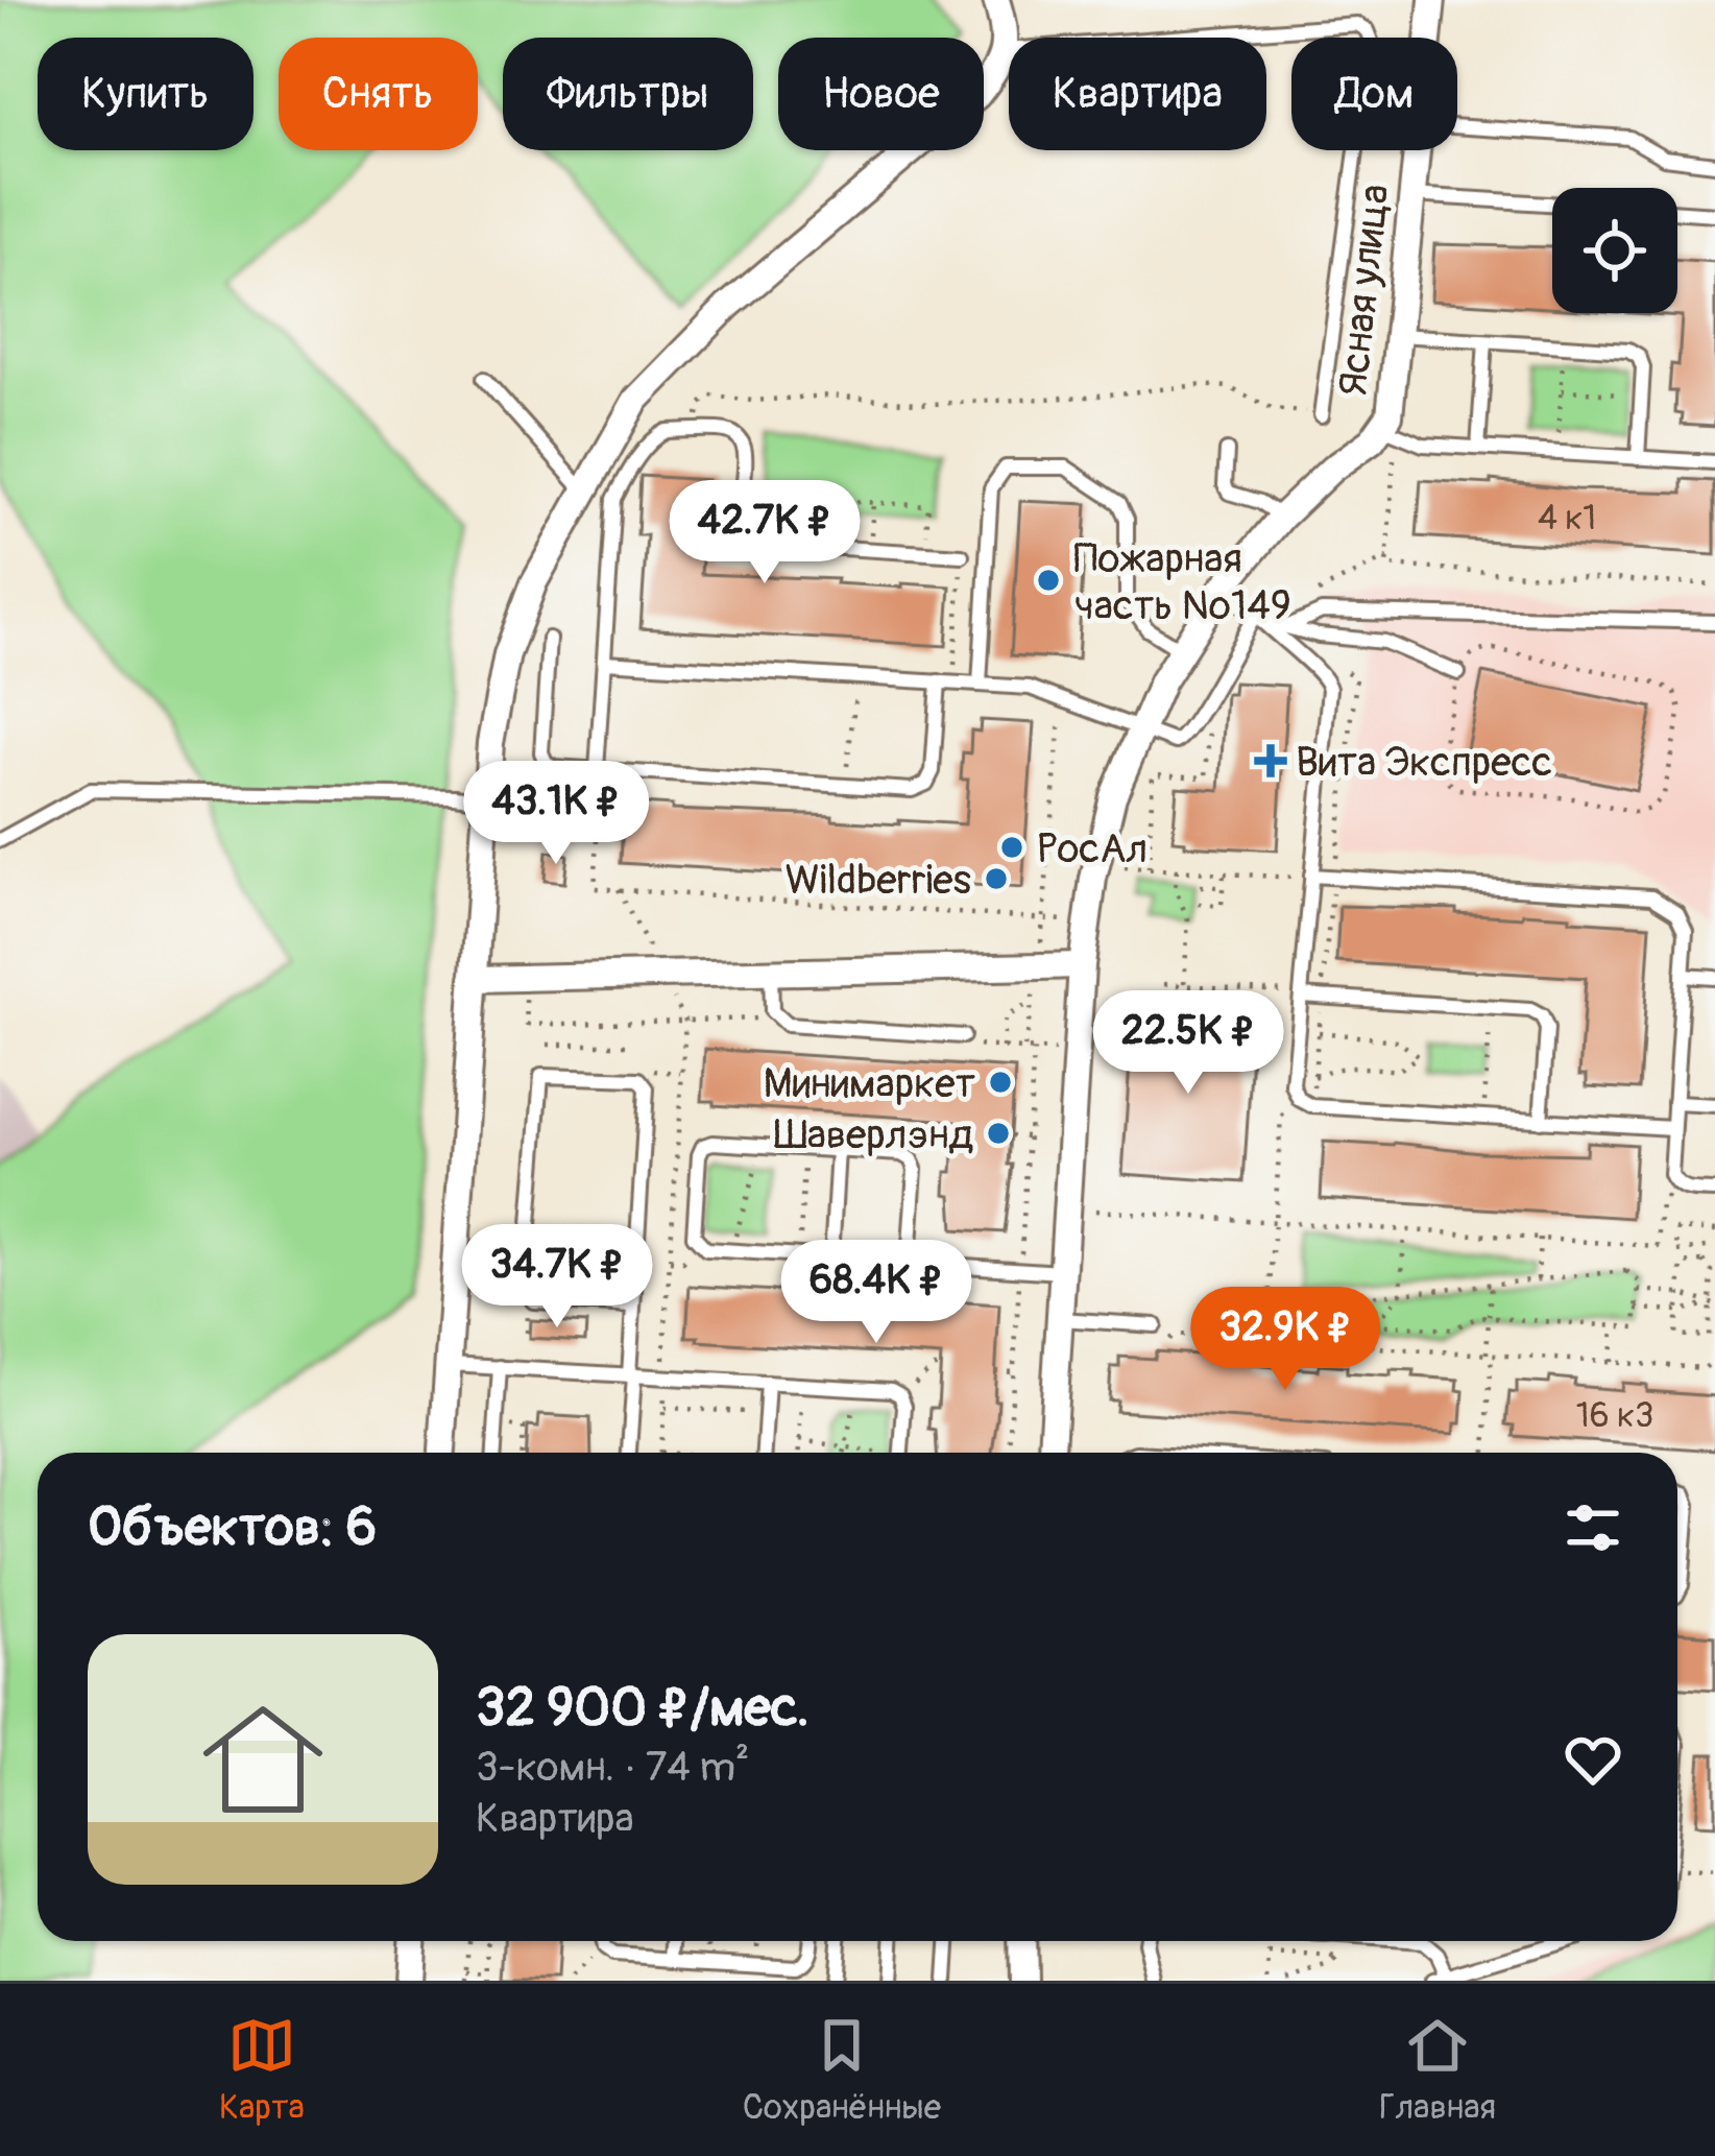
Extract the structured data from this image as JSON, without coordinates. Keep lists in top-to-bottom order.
{
  "streets": {
    "street": ["Ясная улица"]
  },
  "places": {
    "other": [
      "Пожарная чаcть №149",
      "РосАл",
      "Wildberries",
      "Минимаркет",
      "Шаверлэнд"
    ],
    "health": ["Вита Экспресс"]
  },
  "house_numbers": ["4 к1", "16 к3"],
  "page": {
    "chip": [
      "Купить",
      "Снять",
      "Фильтры",
      "Новое",
      "Квартира",
      "Дом"
    ],
    "price": [
      "42.7K ₽",
      "43.1K ₽",
      "22.5K ₽",
      "34.7K ₽",
      "68.4K ₽",
      "32.9K ₽"
    ],
    "heading": "Объектов: 6",
    "list": [
      {
        "name": "32 900 ₽/мес.",
        "note": "3-комн. · 74 m² · Квартира"
      }
    ],
    "tabs": ["Карта", "Сохранённые", "Главная"]
  }
}
